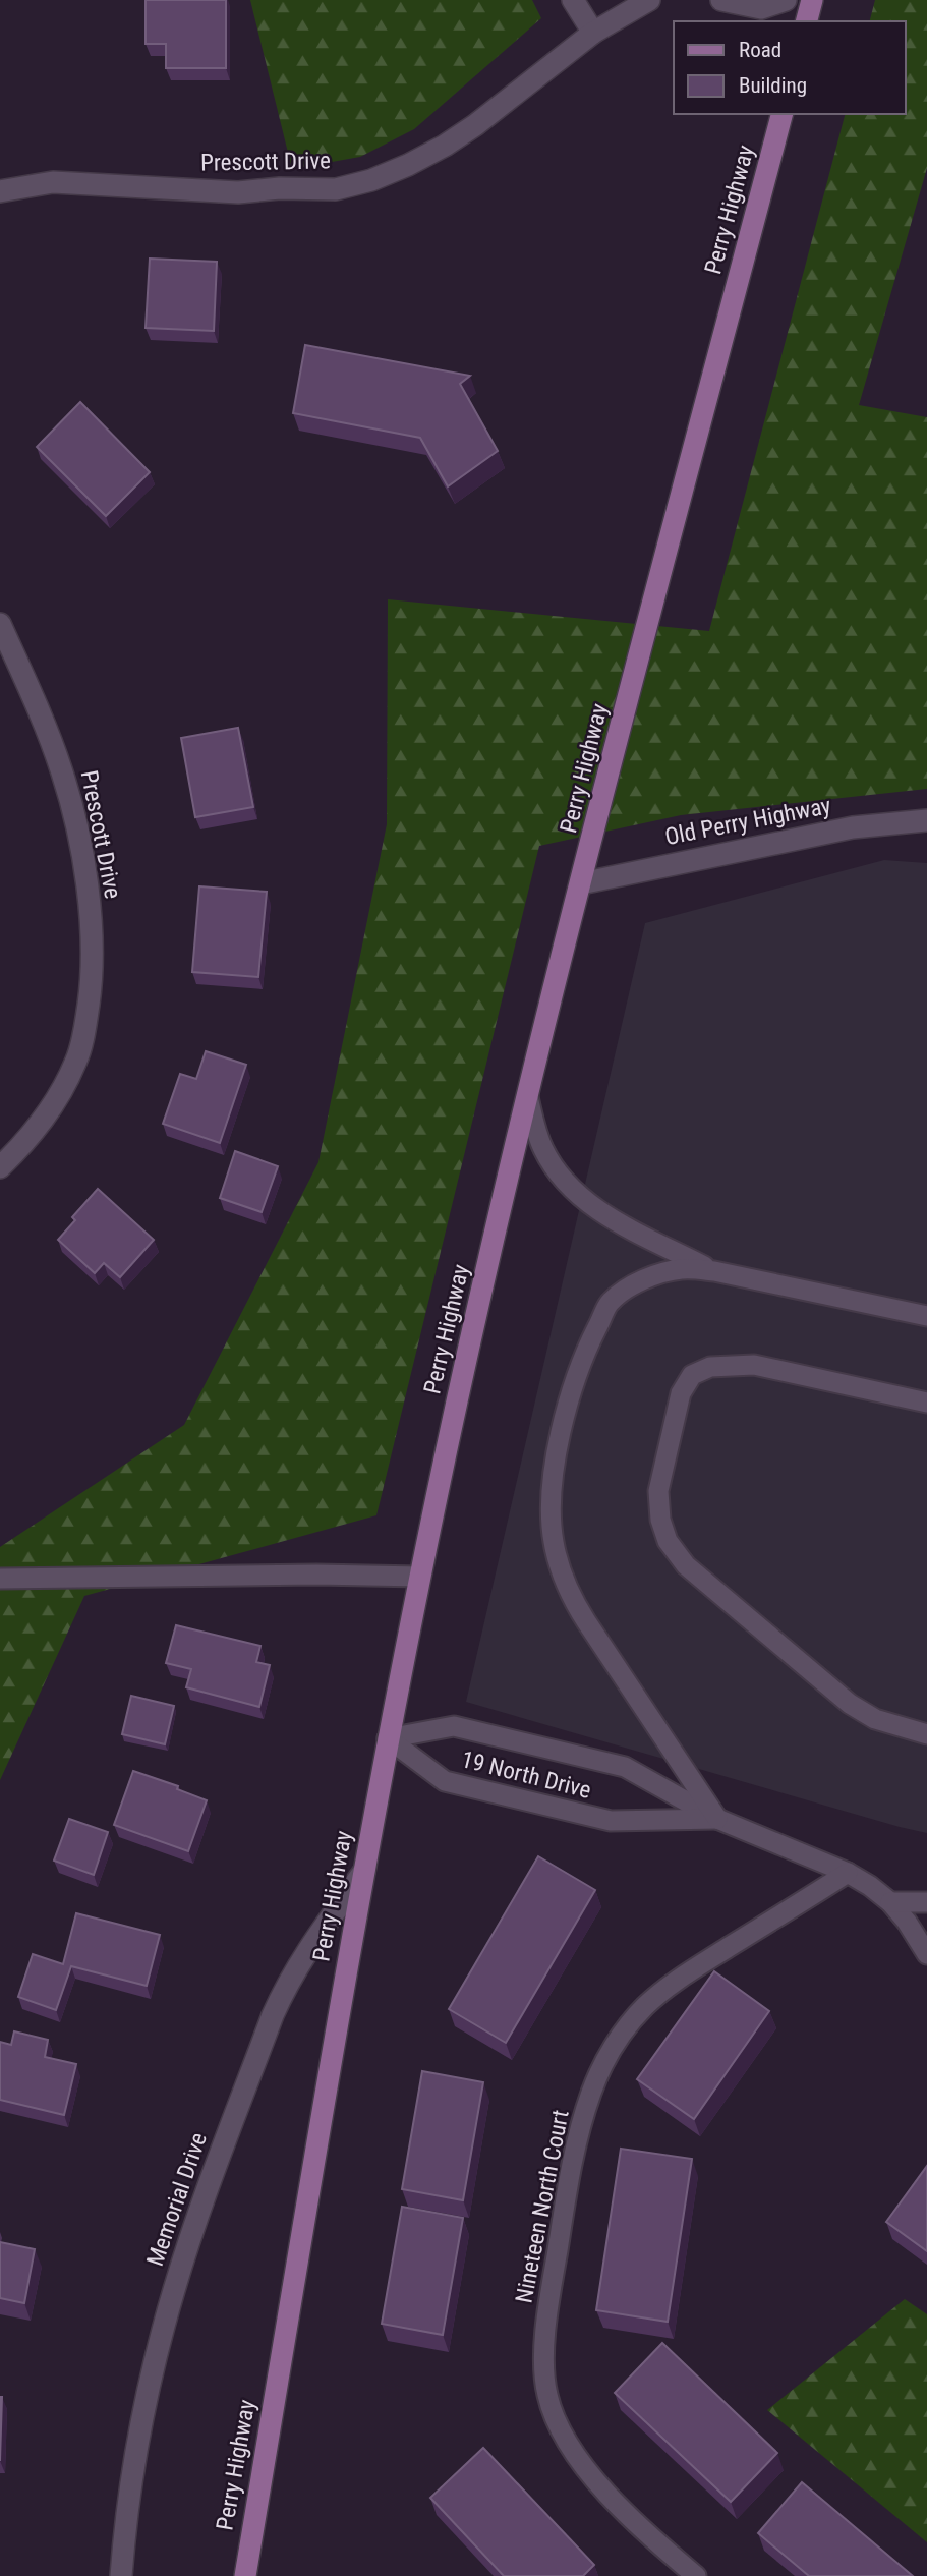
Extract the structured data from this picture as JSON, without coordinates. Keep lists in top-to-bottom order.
{
  "streets": {
    "main road": ["Perry Highway"],
    "street": ["Prescott Drive", "Old Perry Highway", "Memorial Drive"],
    "lane": ["19 North Drive", "Nineteen North Court"]
  },
  "crossings": [
    ["Perry Highway", "Old Perry Highway"],
    ["Perry Highway", "19 North Drive"],
    ["Perry Highway", "Memorial Drive"],
    ["19 North Drive", "Nineteen North Court"]
  ],
  "legend": ["Road", "Building"]
}
